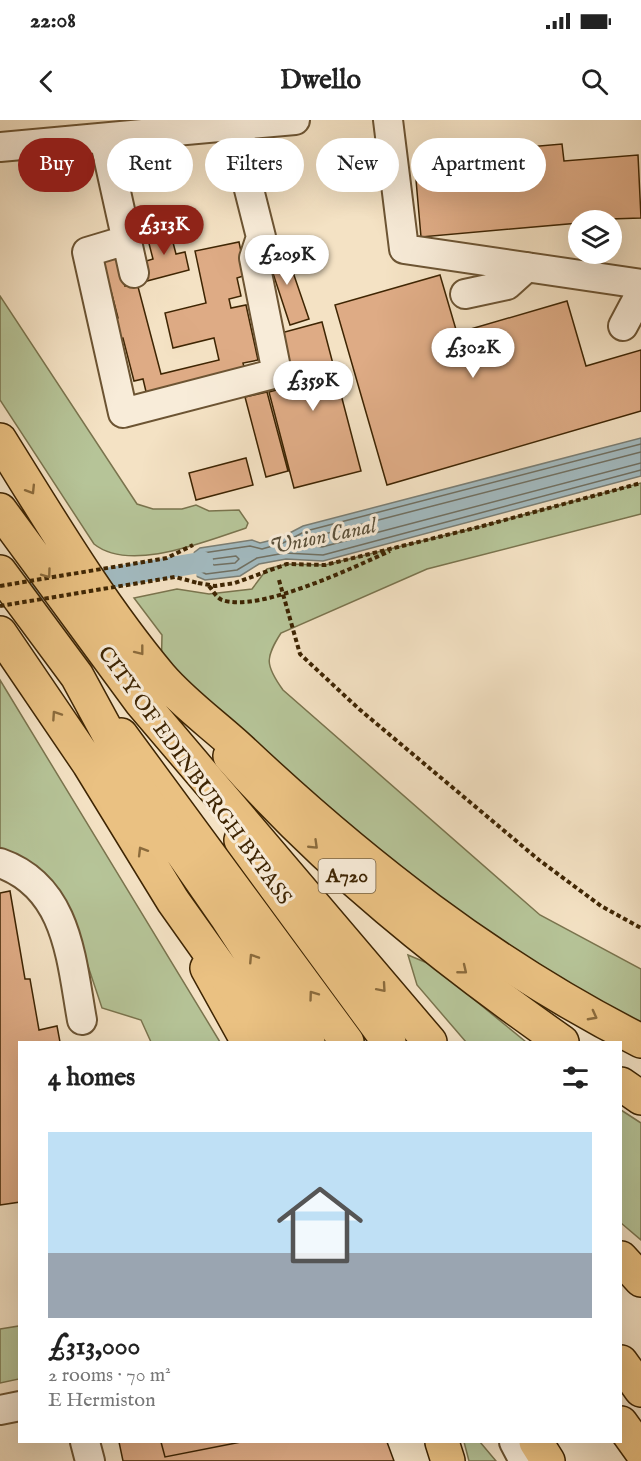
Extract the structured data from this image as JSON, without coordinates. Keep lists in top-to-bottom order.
{
  "streets": {
    "main road": ["CITY OF EDINBURGH BYPASS", "A720"]
  },
  "water": ["Union Canal"],
  "page": {
    "status": "22:08",
    "header": "Dwello",
    "chip": [
      "Buy",
      "Rent",
      "Filters",
      "New",
      "Apartment"
    ],
    "price": [
      "£313K",
      "£209K",
      "£302K",
      "£359K"
    ],
    "heading": "4 homes",
    "list": [
      {
        "name": "£313,000",
        "note": "2 rooms · 70 m² · E Hermiston"
      }
    ]
  }
}
